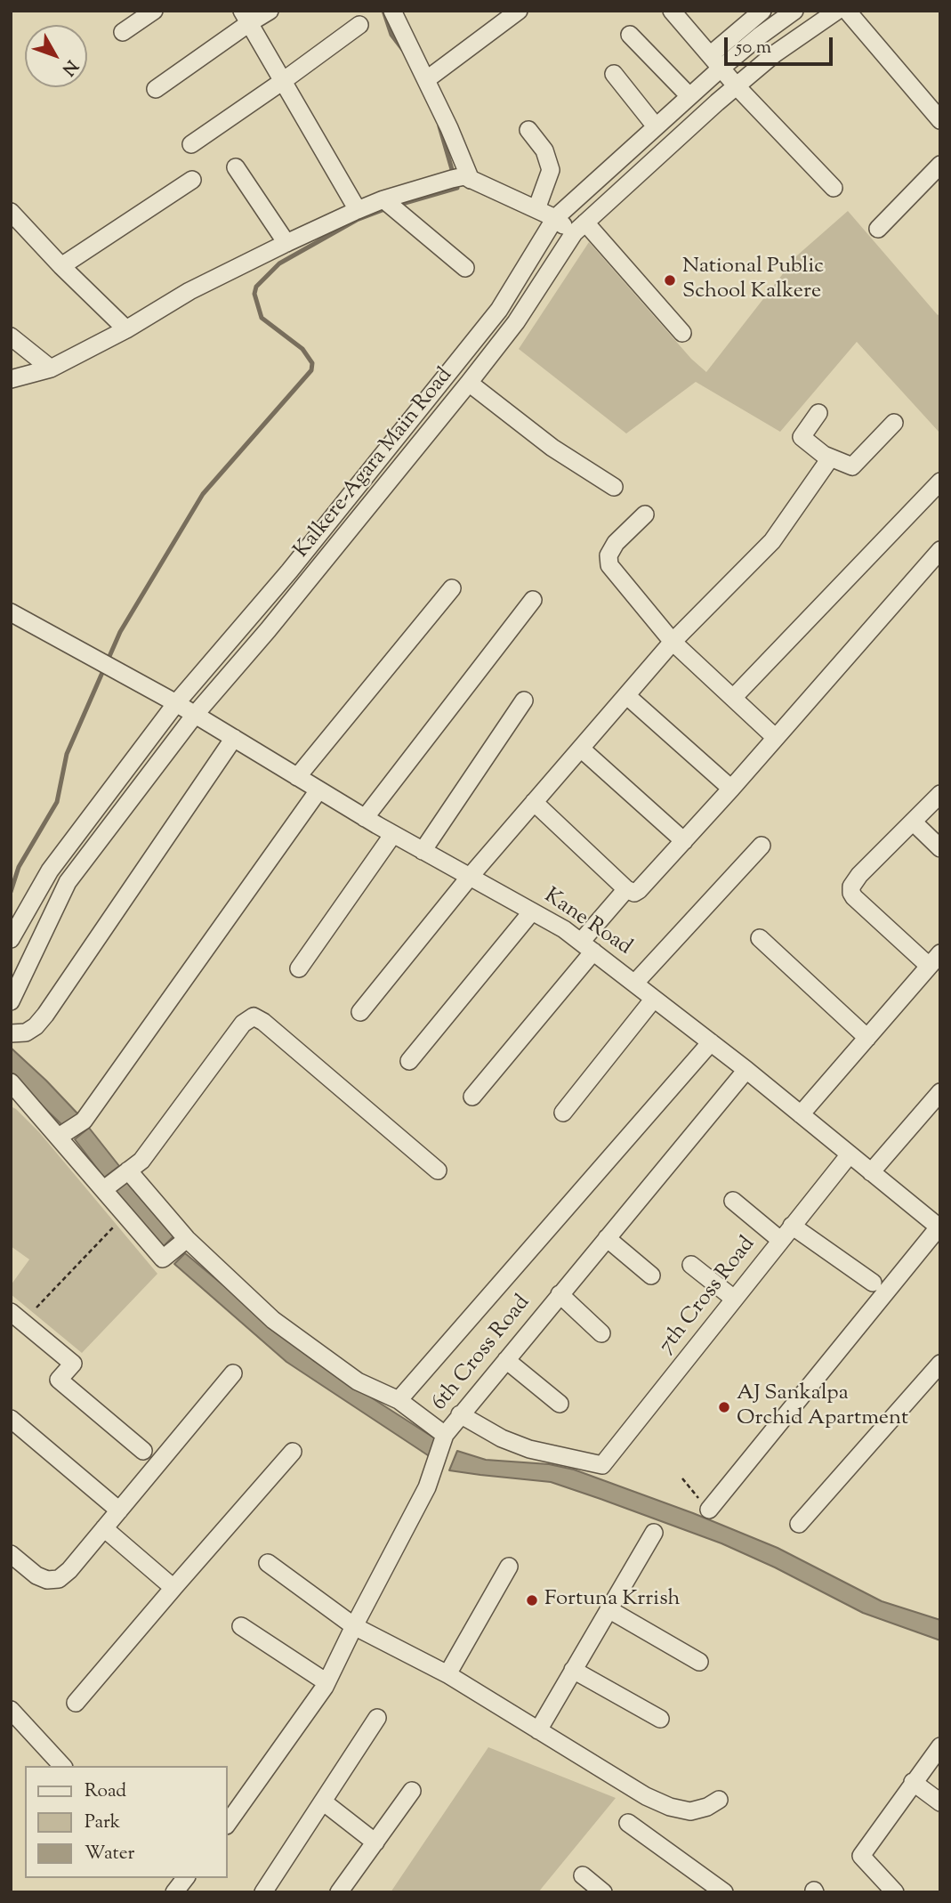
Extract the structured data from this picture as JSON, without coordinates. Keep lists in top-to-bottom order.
{
  "streets": {
    "street": [
      "Kalkere-Agara Main Road",
      "Kane Road",
      "7th Cross Road",
      "6th Cross Road"
    ]
  },
  "crossings": [
    ["Kalkere-Agara Main Road", "Kane Road"],
    ["Kane Road", "7th Cross Road"],
    ["Kane Road", "6th Cross Road"],
    ["7th Cross Road", "6th Cross Road"]
  ],
  "places": ["National Public School Kalkere", "AJ Sankalpa Orchid Apartment", "Fortuna Krrish"],
  "legend": ["Road", "Park", "Water"],
  "scale_bar": "50 m",
  "north": "bottom right"
}
